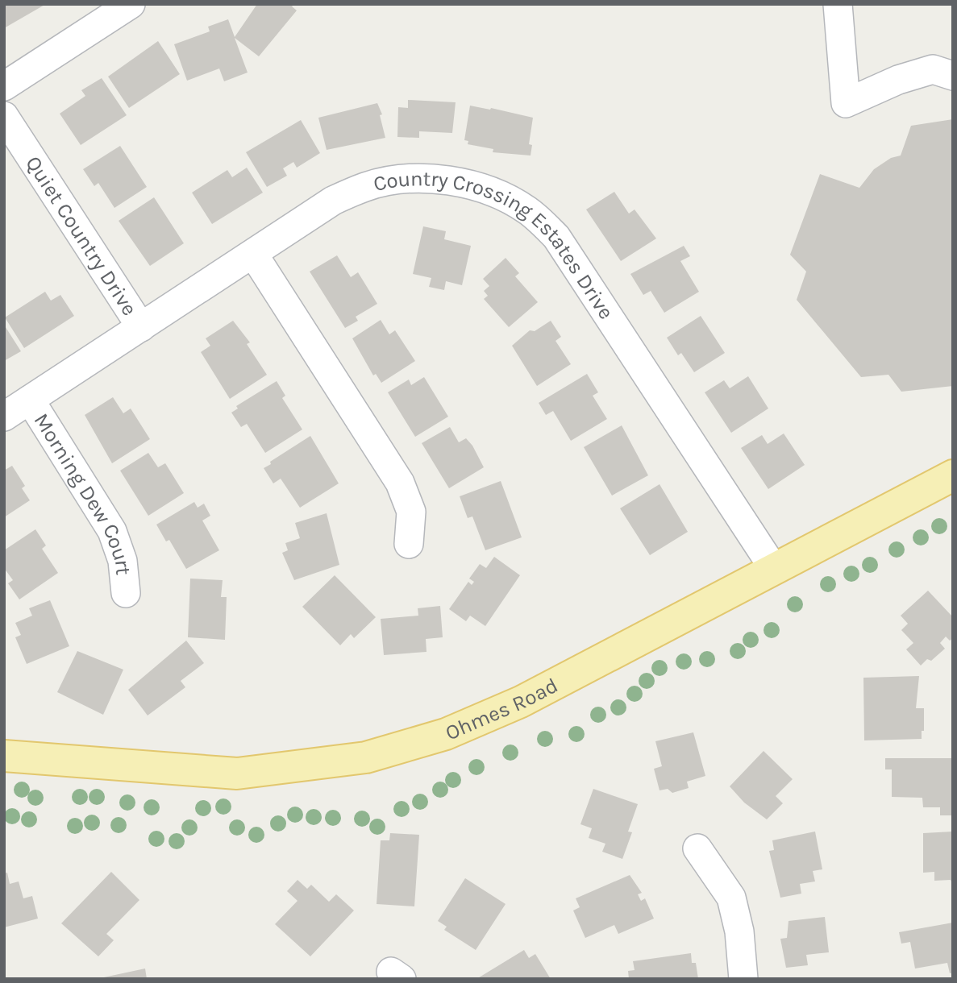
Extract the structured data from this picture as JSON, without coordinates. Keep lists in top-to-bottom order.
{
  "streets": {
    "main road": ["Ohmes Road"],
    "street": ["Quiet Country Drive", "Country Crossing Estates Drive", "Morning Dew Court"]
  },
  "crossings": [
    ["Quiet Country Drive", "Country Crossing Estates Drive"],
    ["Country Crossing Estates Drive", "Morning Dew Court"],
    ["Country Crossing Estates Drive", "Ohmes Road"]
  ]
}
